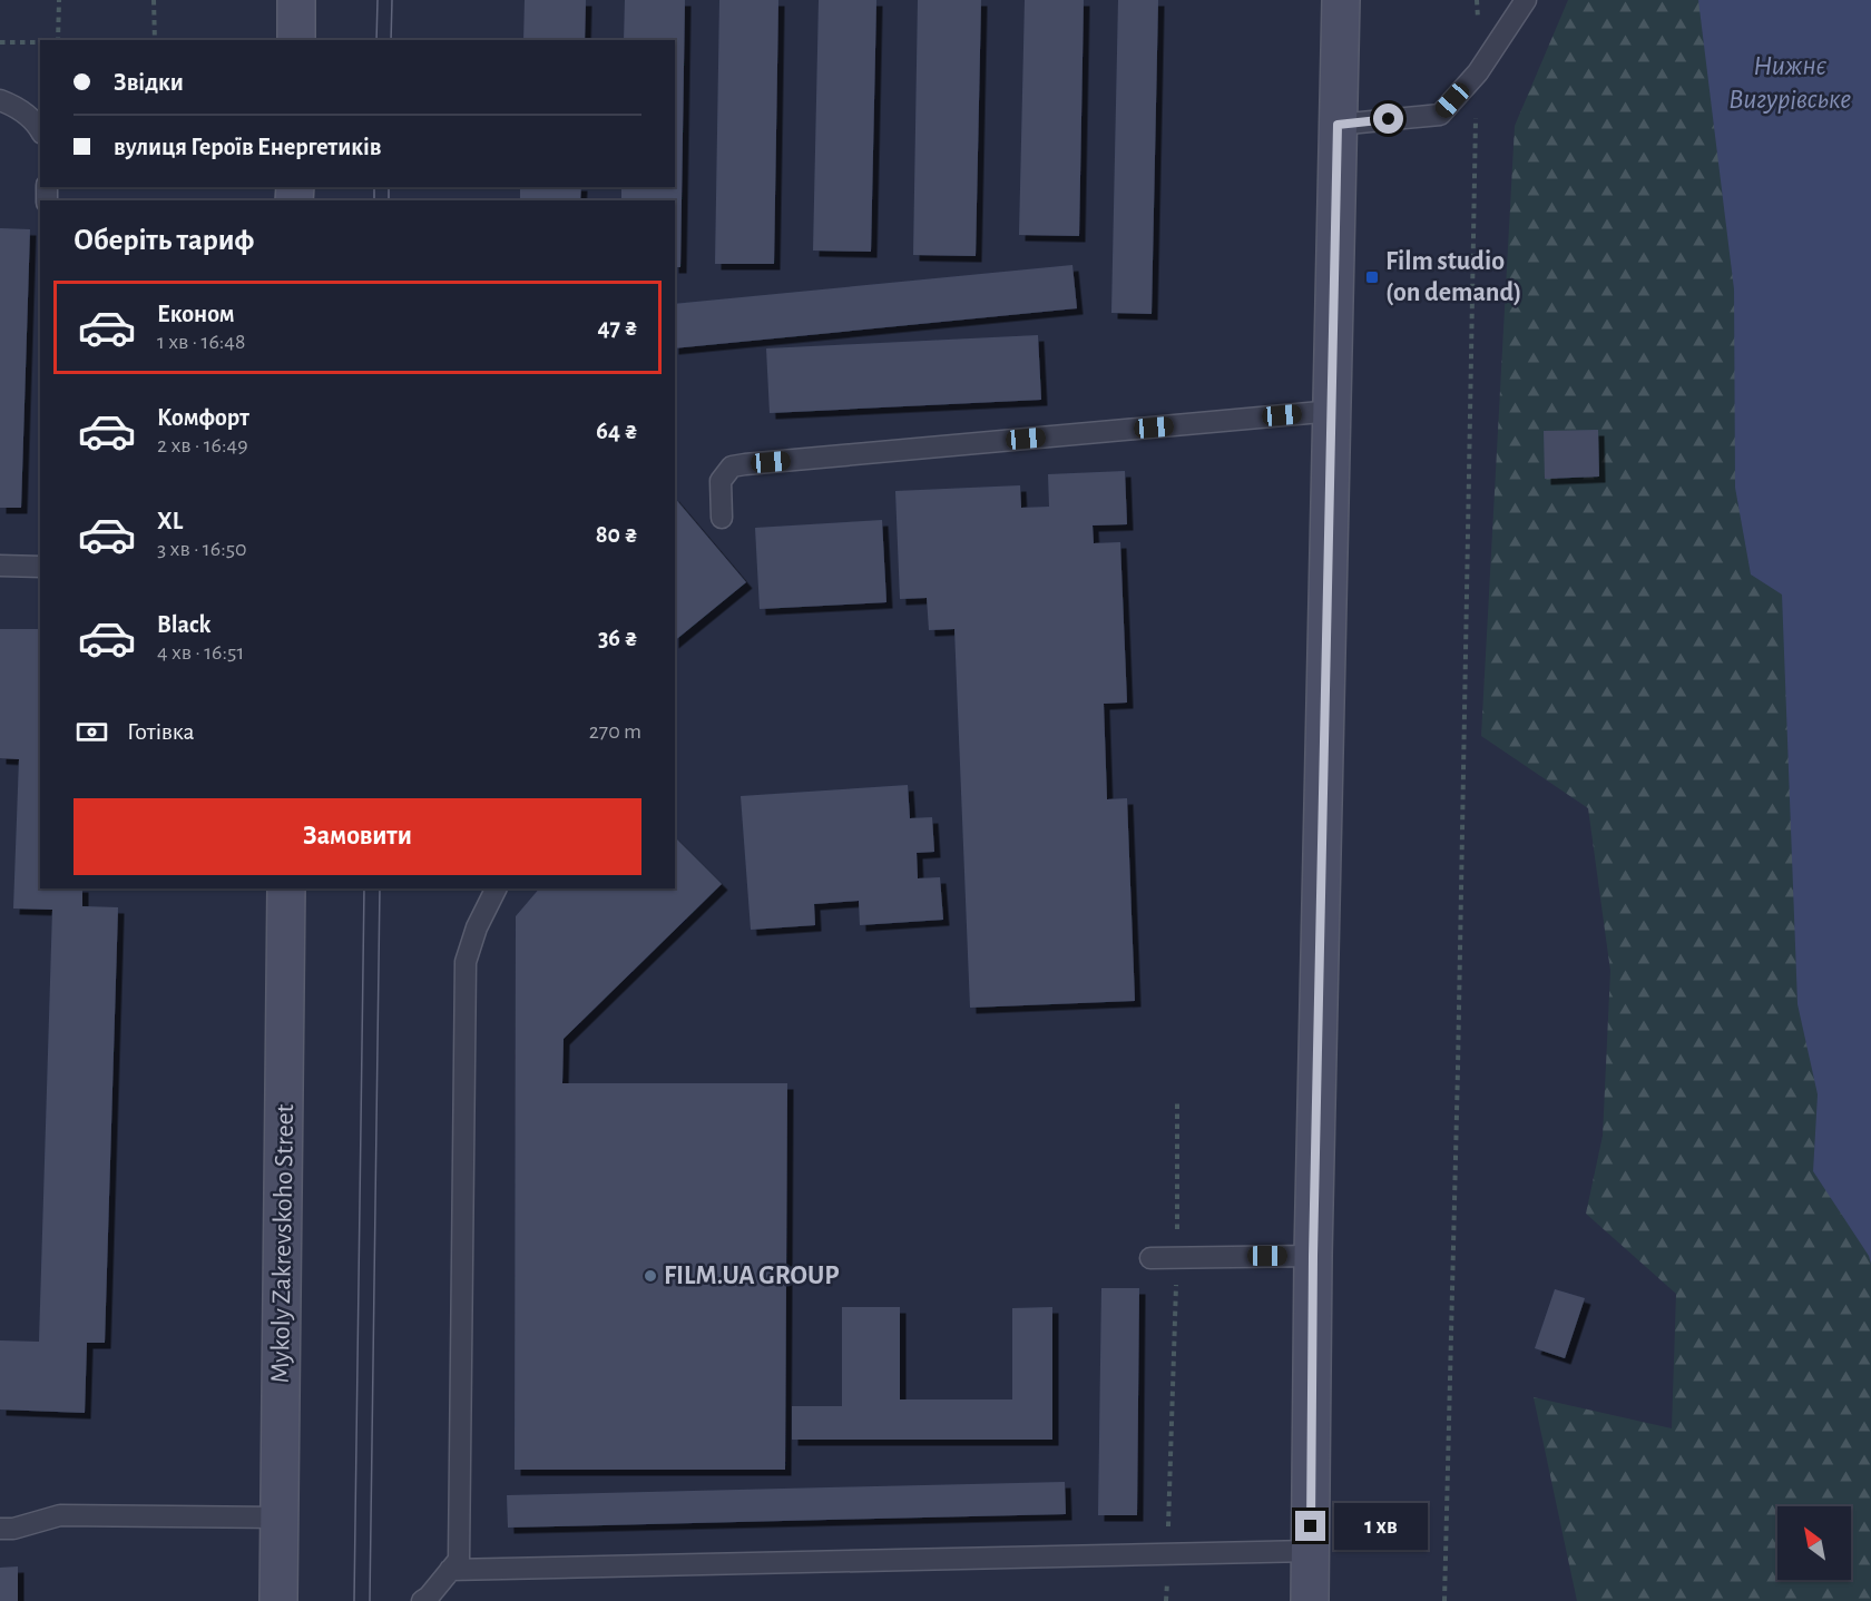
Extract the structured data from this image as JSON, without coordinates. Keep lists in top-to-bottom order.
{
  "streets": {
    "street": ["Mykoly Zakrevskoho Street"]
  },
  "water": ["Нижнє Вигурівське"],
  "places": {
    "transit": ["Film studio (on demand)"],
    "other": ["FILM.UA GROUP"]
  },
  "north": "top left",
  "page": {
    "banner": ["Звідки", "вулиця Героїв Енергетиків"],
    "heading": "Оберіть тариф",
    "list": [
      {
        "name": "Економ",
        "note": "1 хв · 16:48",
        "value": "47 ₴"
      },
      {
        "name": "Комфорт",
        "note": "2 хв · 16:49",
        "value": "64 ₴"
      },
      {
        "name": "XL",
        "note": "3 хв · 16:50",
        "value": "80 ₴"
      },
      {
        "name": "Black",
        "note": "4 хв · 16:51",
        "value": "36 ₴"
      }
    ],
    "pay": ["Готівка", "270 m"],
    "buttons": "Замовити",
    "bubble": "1 хв"
  }
}
